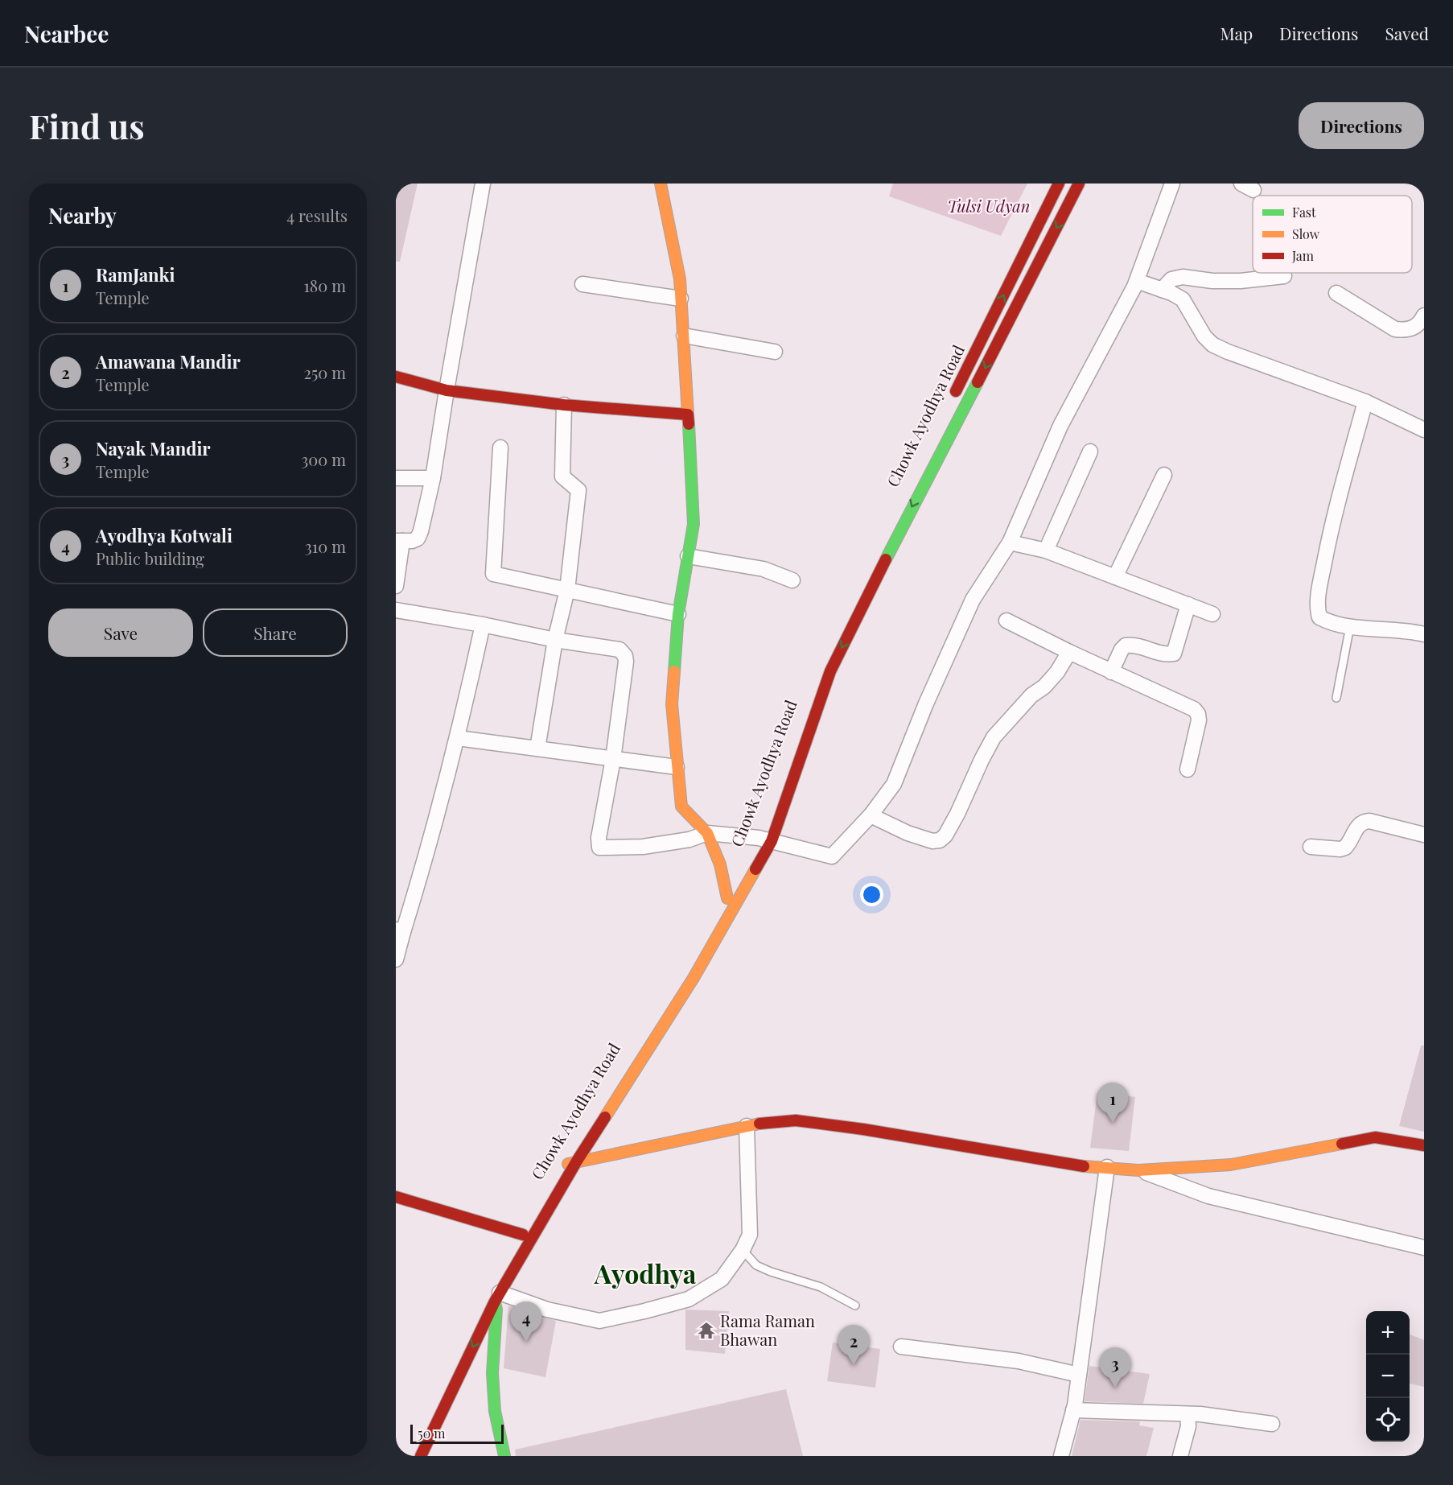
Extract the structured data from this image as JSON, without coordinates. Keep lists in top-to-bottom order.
{
  "streets": {
    "main road": ["Chowk Ayodhya Road"]
  },
  "districts": ["Ayodhya"],
  "parks": ["Tulsi Udyan"],
  "places": {
    "temple": ["Rama Raman Bhawan"]
  },
  "legend": ["Fast", "Slow", "Jam"],
  "scale_bar": "50 m",
  "page": {
    "header": "Nearbee",
    "nav": ["Map", "Directions", "Saved"],
    "buttons": [
      "Directions",
      ["Save", "Share"]
    ],
    "title": "Find us",
    "heading": ["Nearby", "4 results"],
    "list": [
      {
        "mark": "1",
        "name": "RamJanki",
        "note": "Temple",
        "value": "180 m"
      },
      {
        "mark": "2",
        "name": "Amawana Mandir",
        "note": "Temple",
        "value": "250 m"
      },
      {
        "mark": "3",
        "name": "Nayak Mandir",
        "note": "Temple",
        "value": "300 m"
      },
      {
        "mark": "4",
        "name": "Ayodhya Kotwali",
        "note": "Public building",
        "value": "310 m"
      }
    ],
    "pins": [
      "1",
      "4",
      "2",
      "3"
    ],
    "map_buttons": ["+", "−"],
    "scale": "50 m"
  }
}
